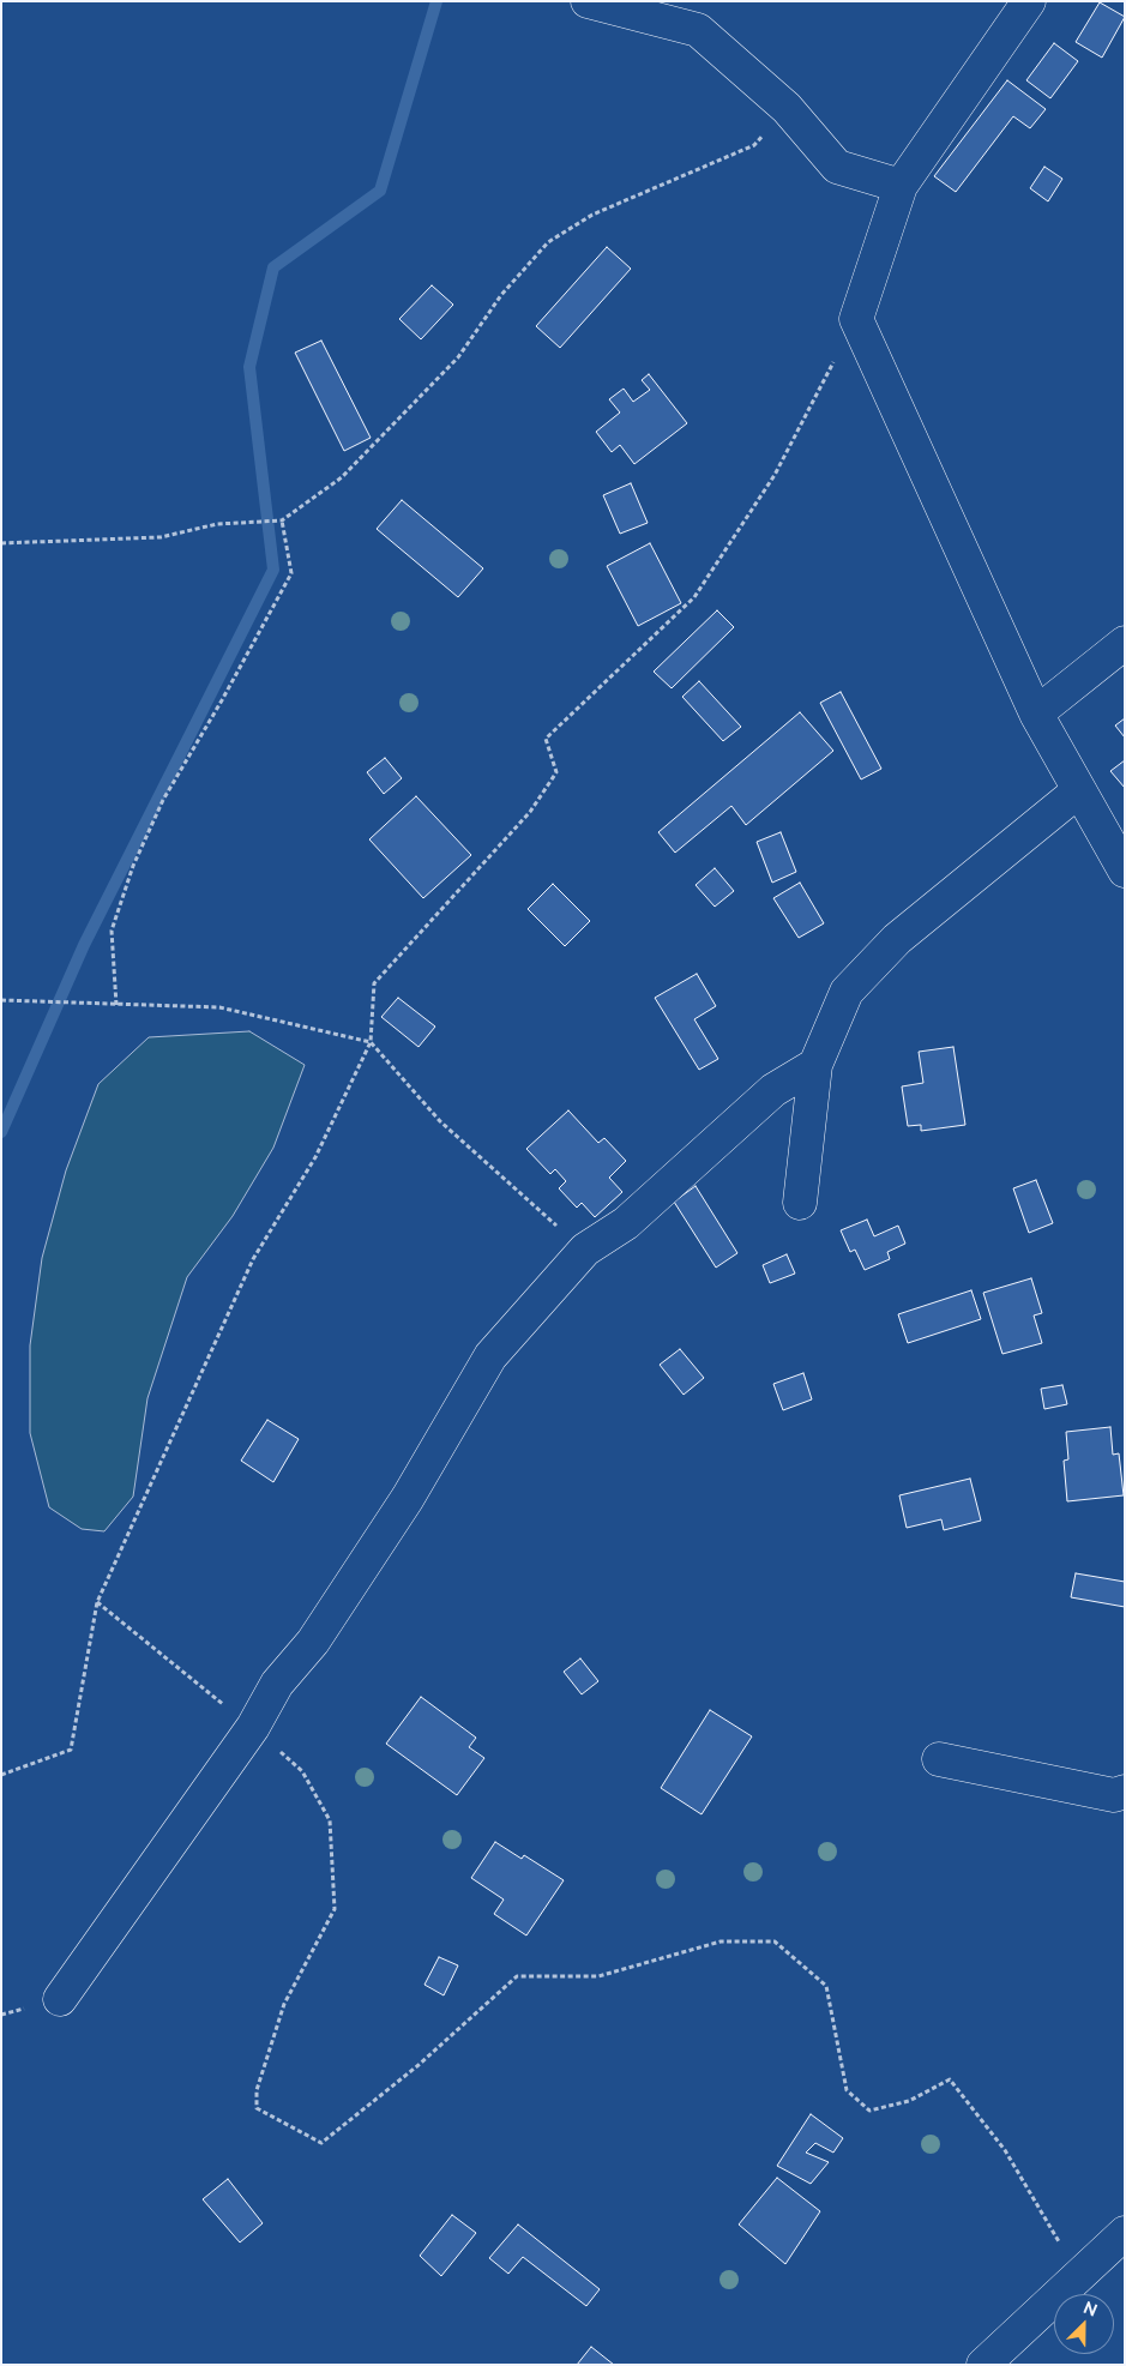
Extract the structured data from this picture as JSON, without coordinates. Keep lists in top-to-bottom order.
{
  "north": "top right"
}
